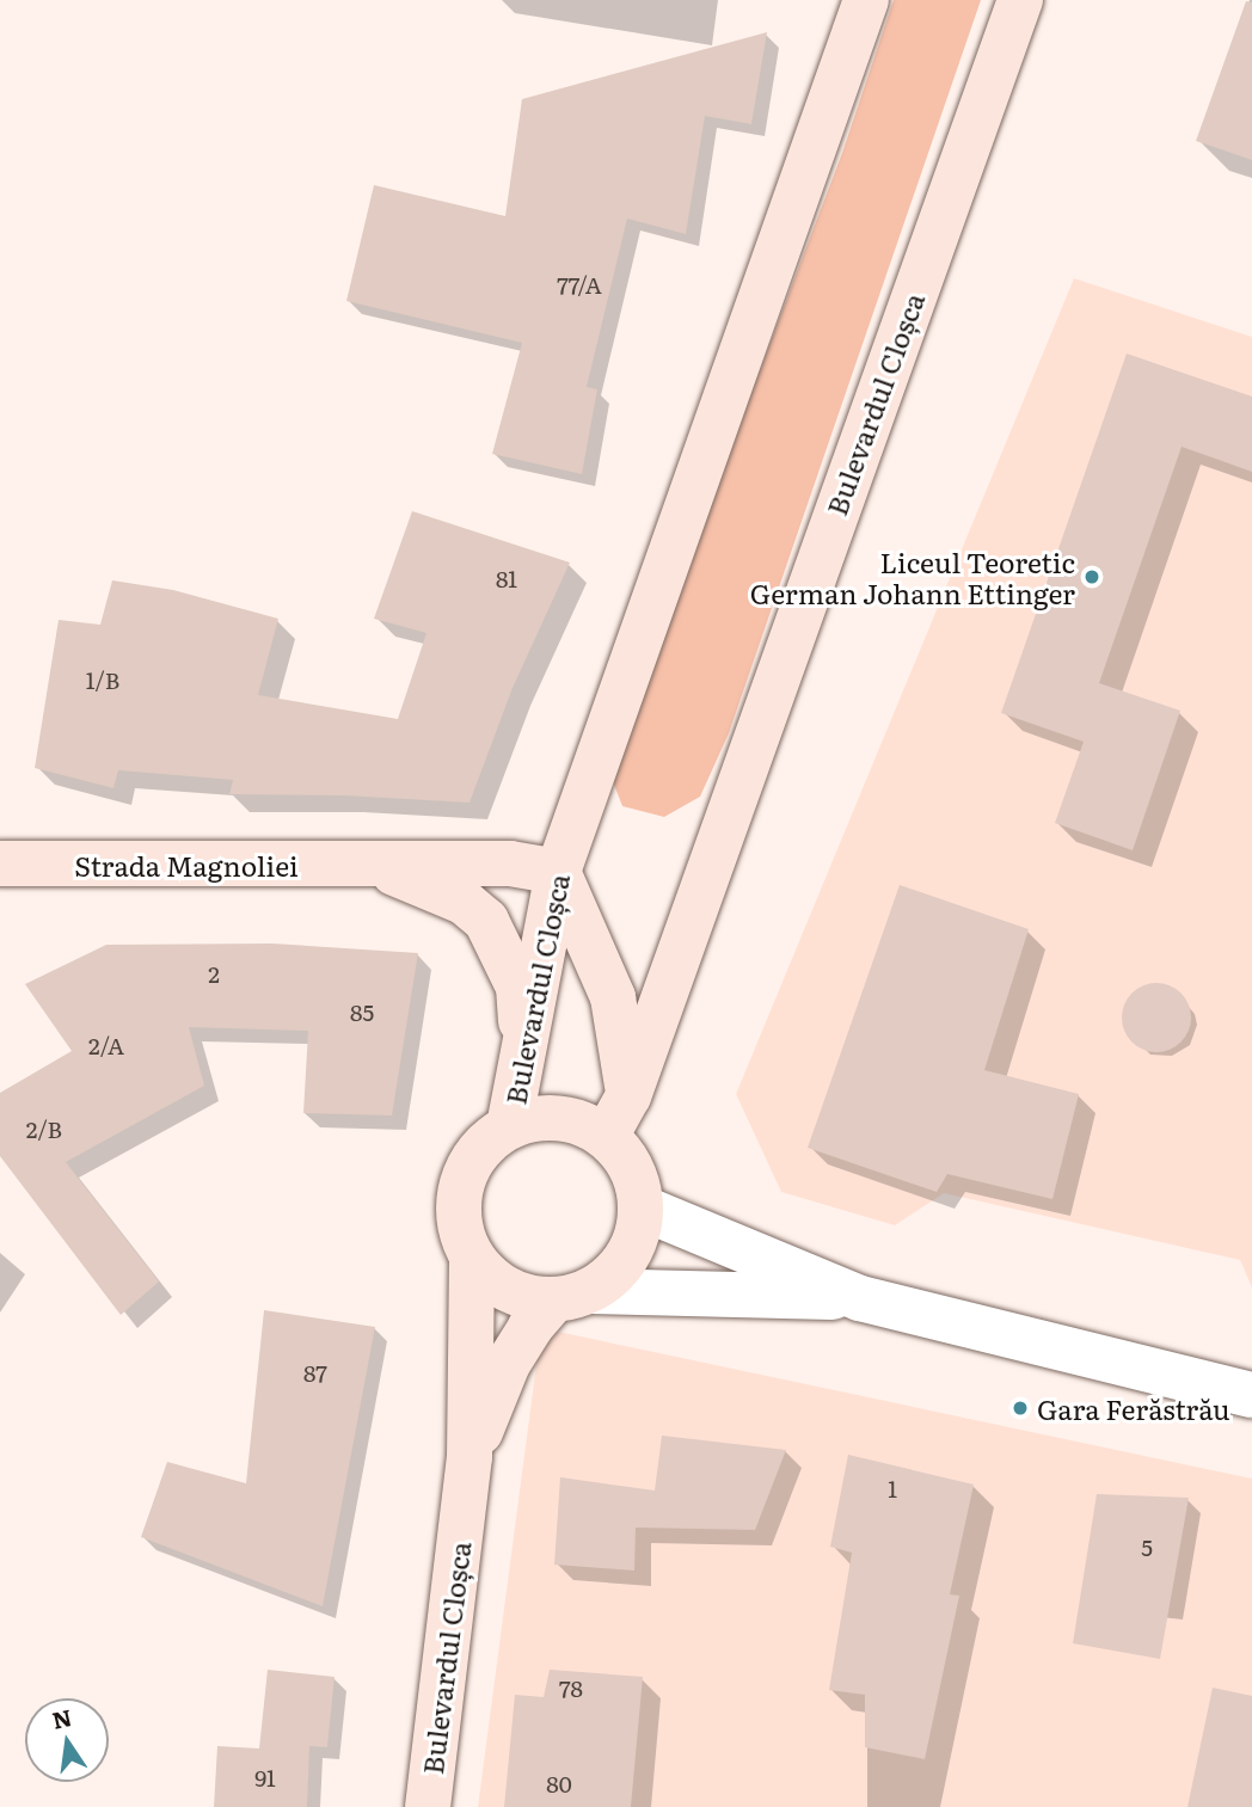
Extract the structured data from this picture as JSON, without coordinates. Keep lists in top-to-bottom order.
{
  "streets": {
    "main road": ["Bulevardul Cloșca", "Strada Magnoliei"]
  },
  "crossings": [
    ["Bulevardul Cloșca", "Strada Magnoliei"]
  ],
  "places": ["Liceul Teoretic German Johann Ettinger", "Gara Ferăstrău"],
  "house_numbers": [
    "77/A",
    "81",
    "1/B",
    "2",
    "85",
    "2/A",
    "2/B",
    "87",
    "1",
    "5",
    "78",
    "91",
    "80"
  ],
  "north": "top"
}
